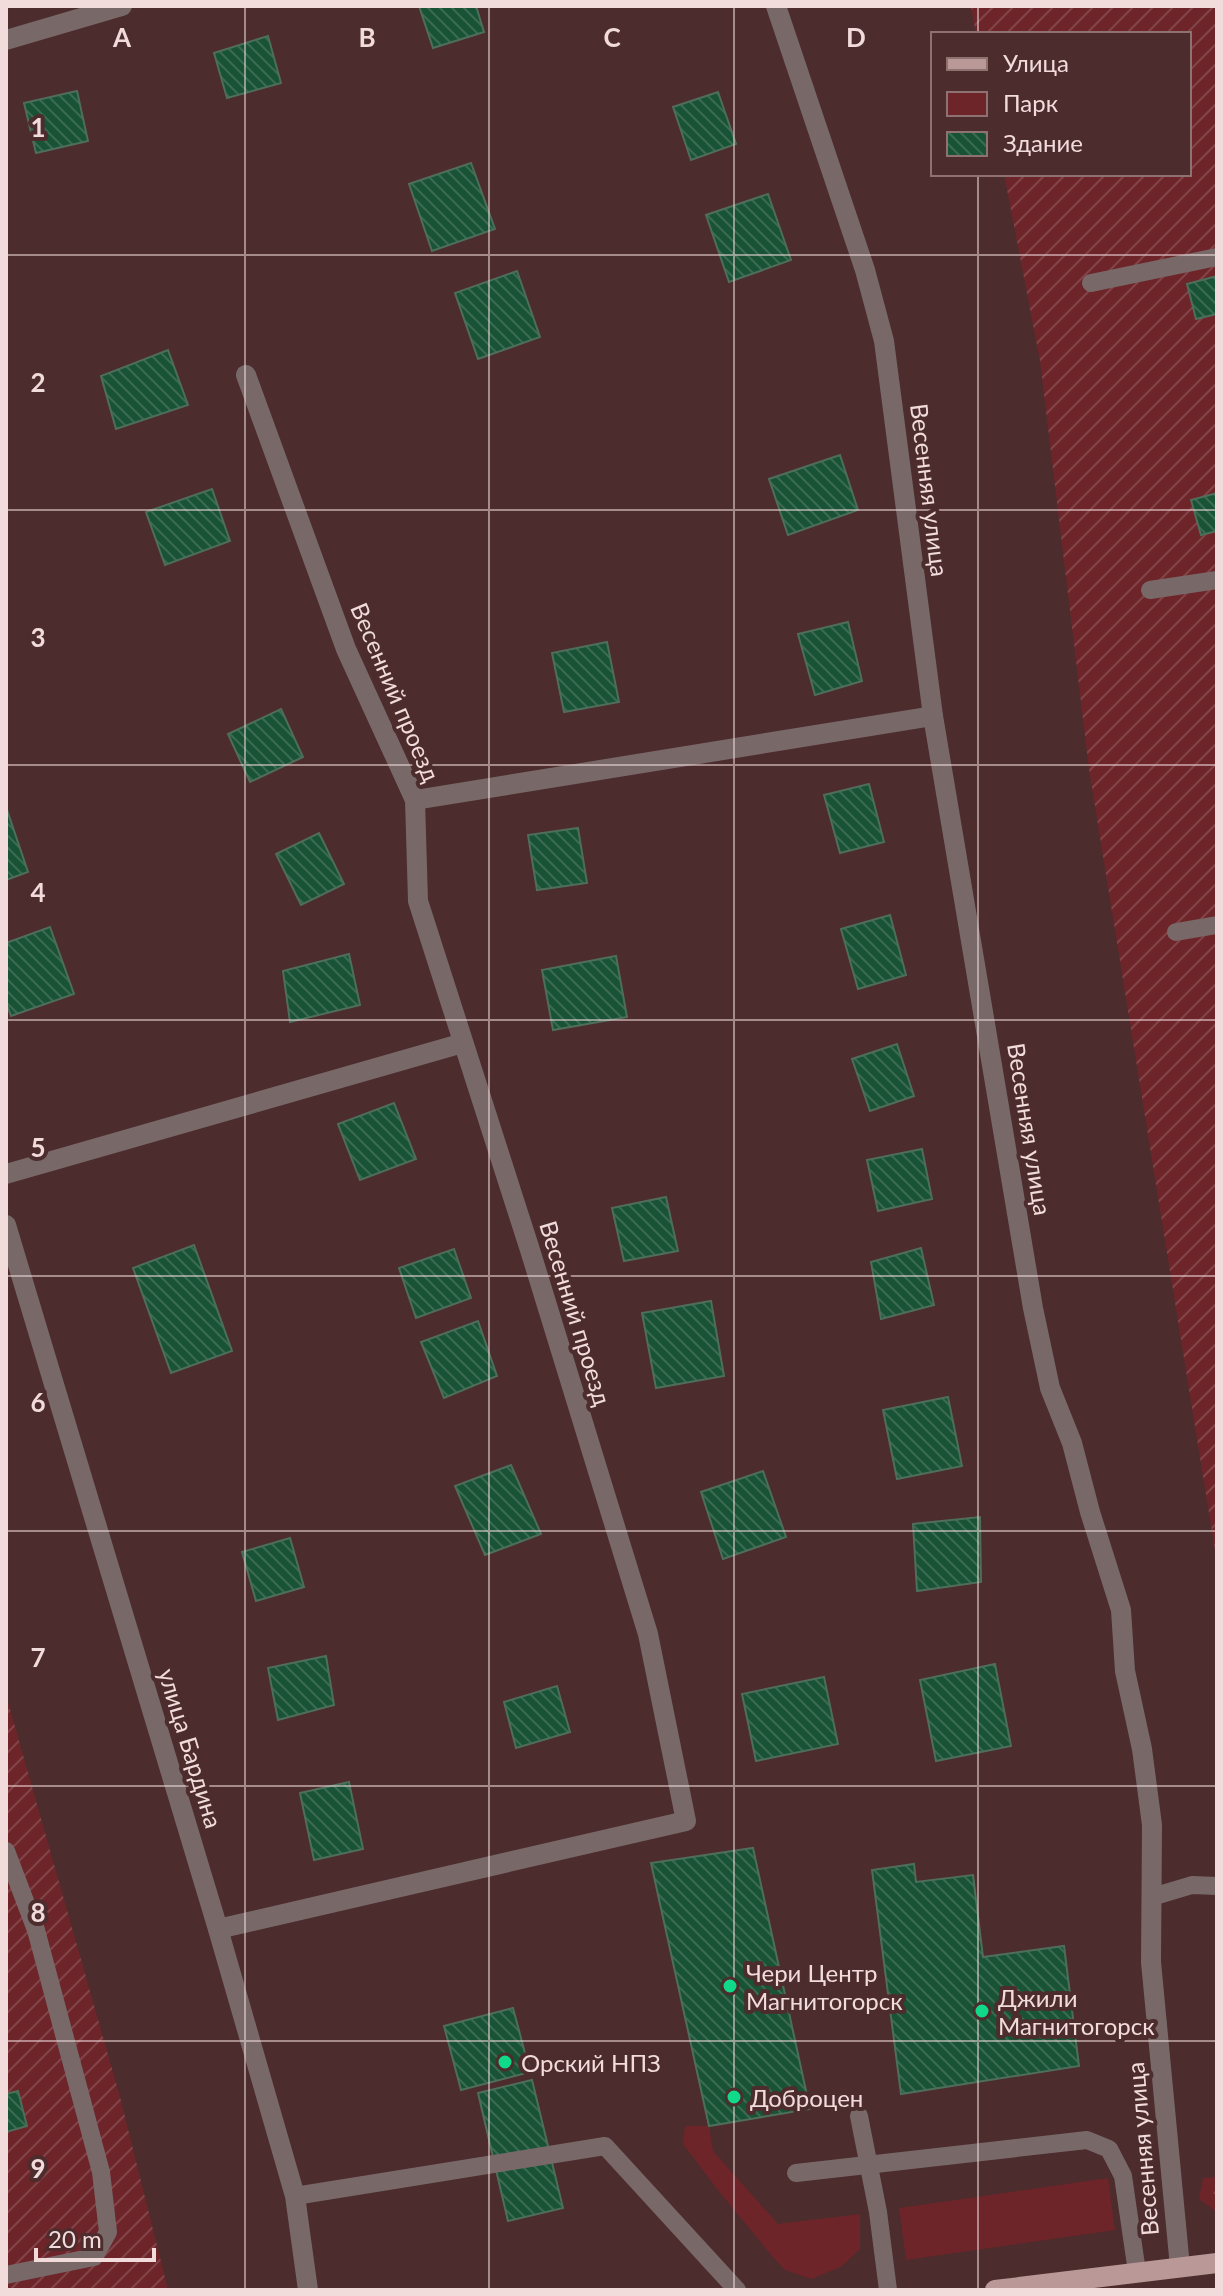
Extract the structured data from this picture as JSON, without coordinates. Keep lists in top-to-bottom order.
{
  "streets": {
    "street": ["Весенняя улица", "Весенний проезд", "улица Бардина"]
  },
  "crossings": [
    ["Весенний проезд", "улица Бардина"]
  ],
  "places": [
    "Чери Центр Магнитогорск",
    "Джили Магнитогорск",
    "Орский НПЗ",
    "Доброцен"
  ],
  "legend": ["Улица", "Парк", "Здание"],
  "scale_bar": "20 m",
  "grid": {
    "columns": [
      "A",
      "B",
      "C",
      "D"
    ],
    "rows": [
      "1",
      "2",
      "3",
      "4",
      "5",
      "6",
      "7",
      "8",
      "9"
    ]
  }
}
